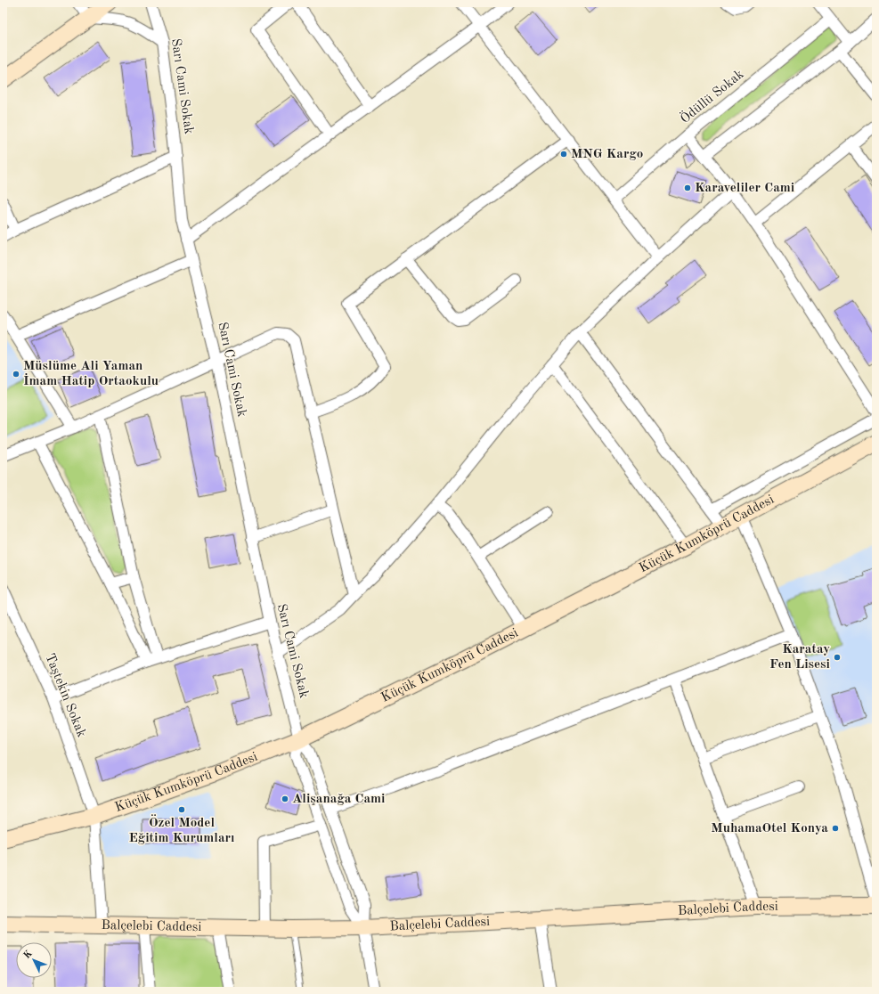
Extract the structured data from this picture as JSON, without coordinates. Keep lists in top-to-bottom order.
{
  "streets": {
    "street": [
      "Sarı Cami Sokak",
      "Ödüllü Sokak",
      "Küçük Kumköprü Caddesi",
      "Taştekin Sokak",
      "Balçelebi Caddesi"
    ]
  },
  "crossings": [
    ["Sarı Cami Sokak", "Küçük Kumköprü Caddesi"],
    ["Sarı Cami Sokak", "Balçelebi Caddesi"],
    ["Küçük Kumköprü Caddesi", "Taştekin Sokak"],
    ["Taştekin Sokak", "Balçelebi Caddesi"]
  ],
  "places": [
    "MNG Kargo",
    "Karaveliler Cami",
    "Müslüme Ali Yaman İmam Hatip Ortaokulu",
    "Karatay Fen Lisesi",
    "Alişanağa Cami",
    "Özel Model Eğitim Kurumları",
    "MuhamaOtel Konya"
  ],
  "north": "top left"
}
